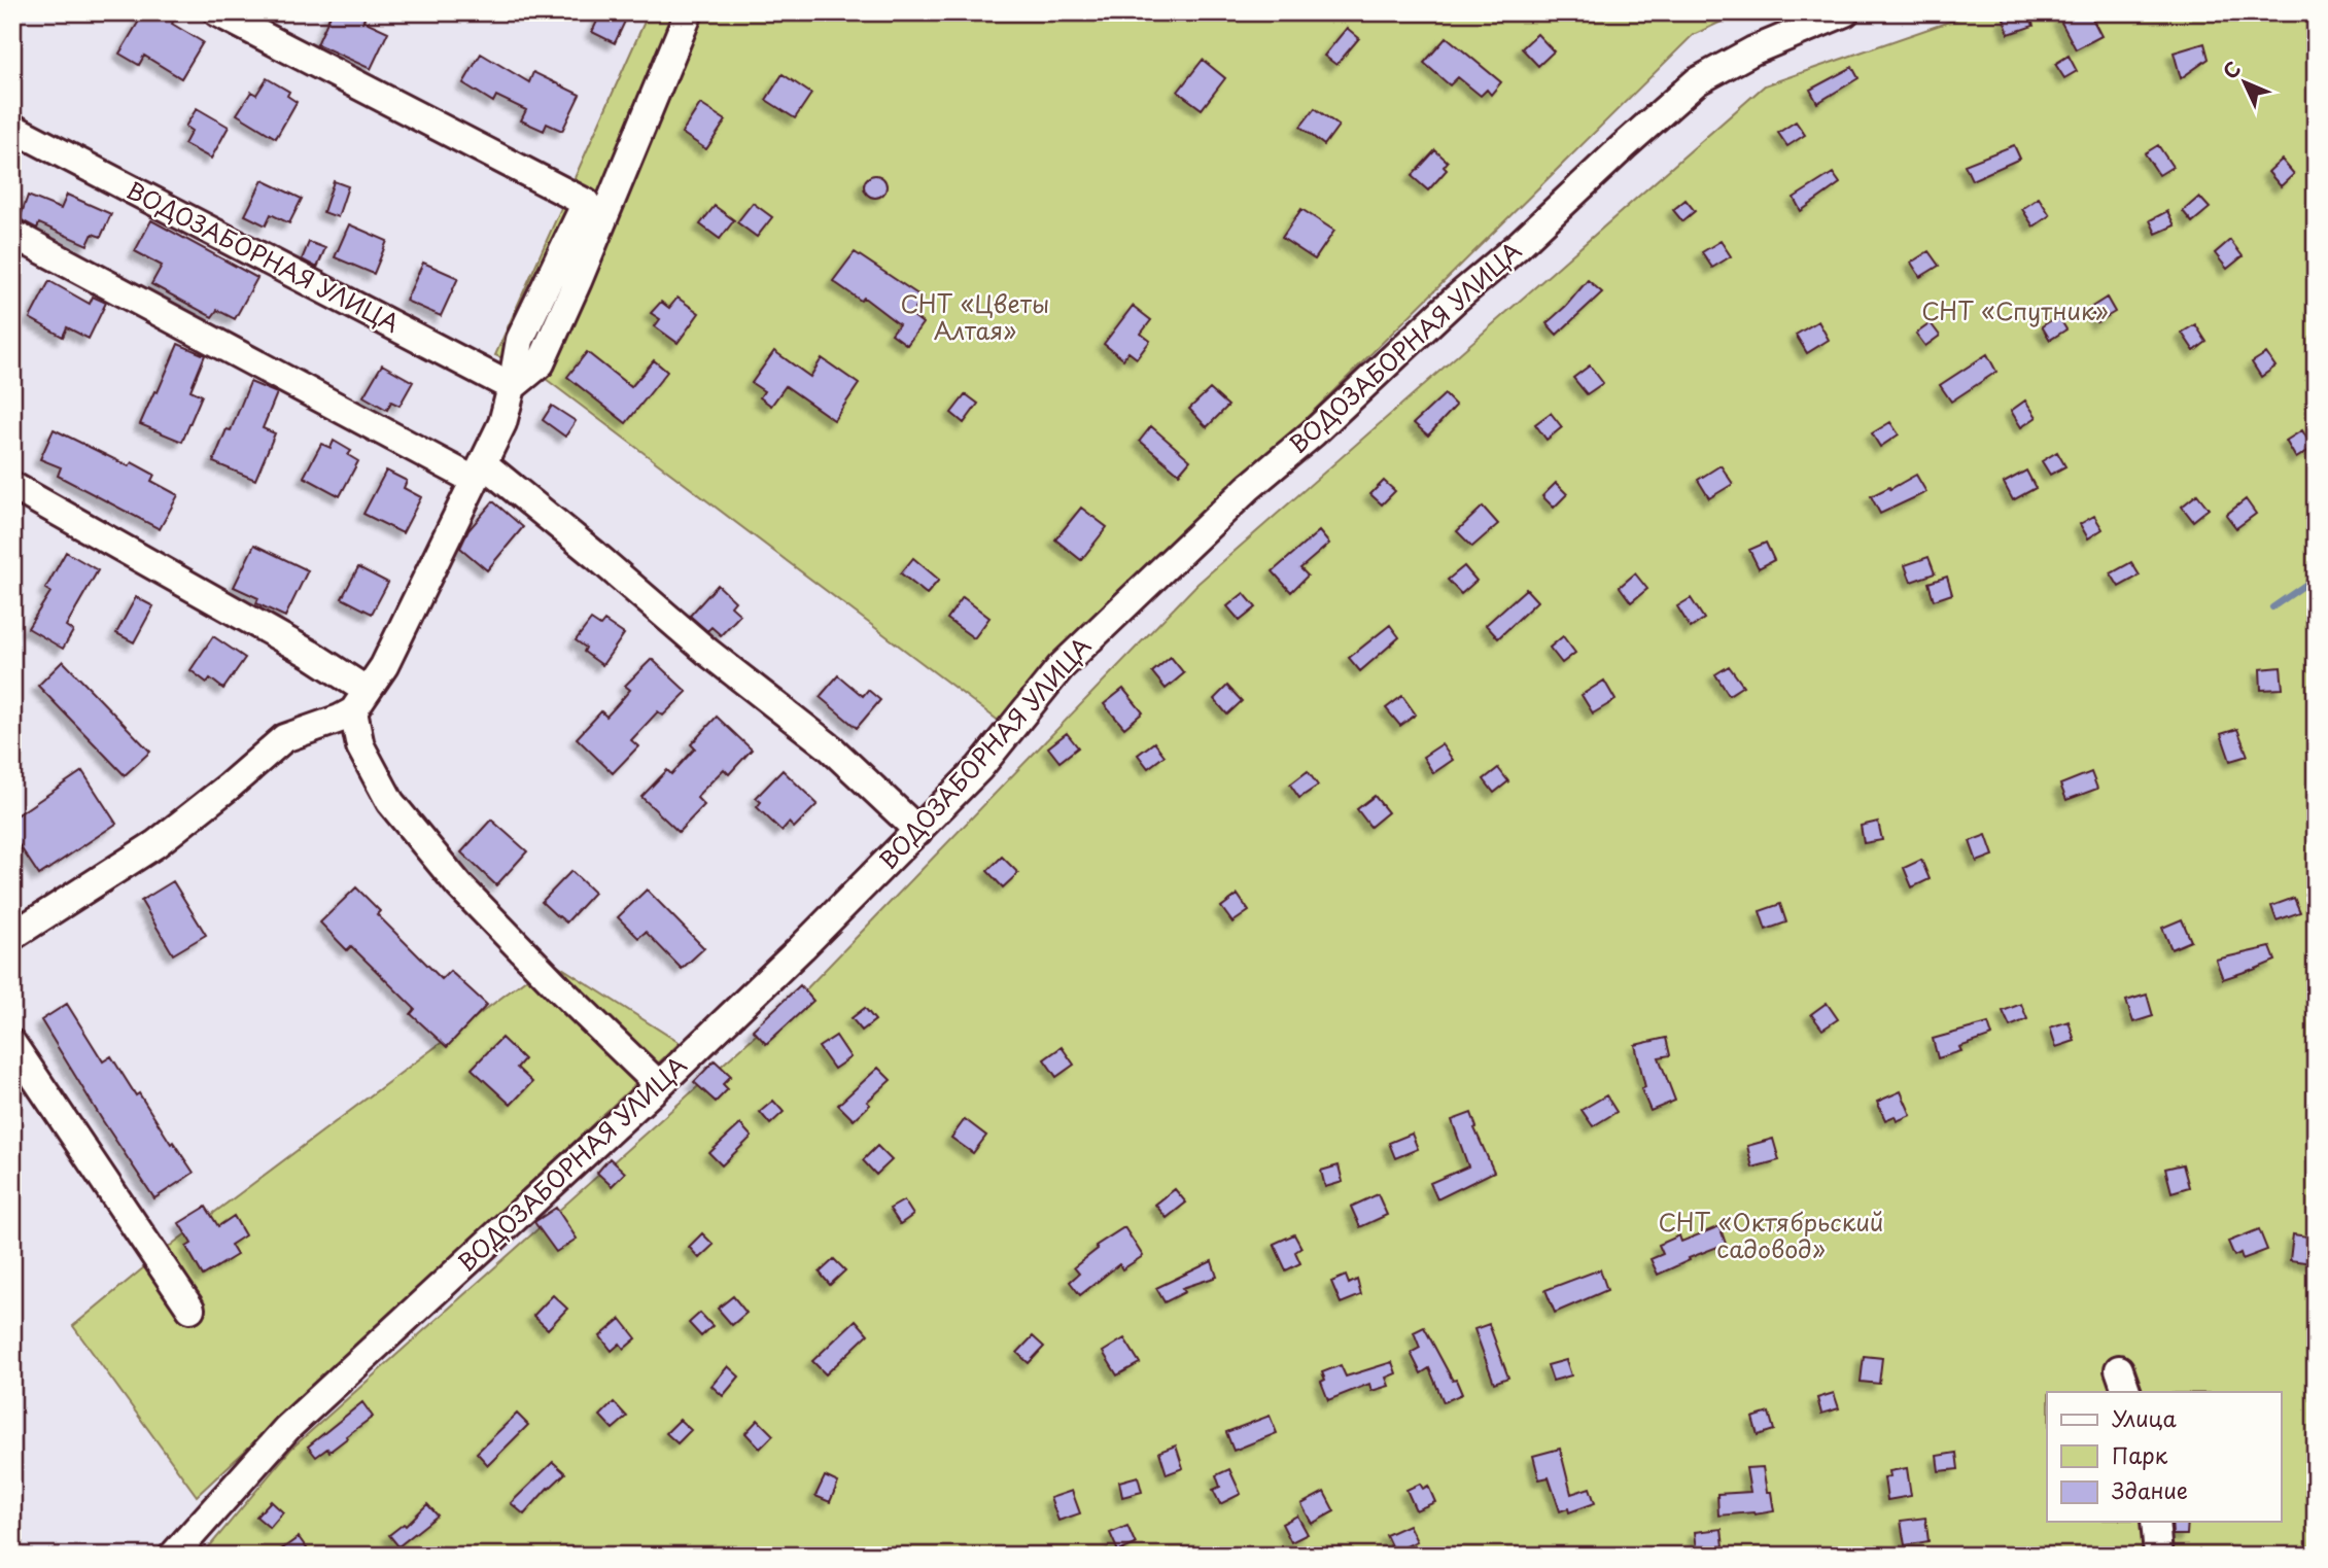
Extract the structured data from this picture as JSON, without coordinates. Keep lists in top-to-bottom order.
{
  "streets": {
    "street": ["ВОДОЗАБОРНАЯ УЛИЦА"]
  },
  "parks": ["СНТ «Цветы Алтая»", "СНТ «Спутник»", "СНТ «Октябрьский садовод»"],
  "legend": ["Улица", "Парк", "Здание"],
  "north": "top left"
}
